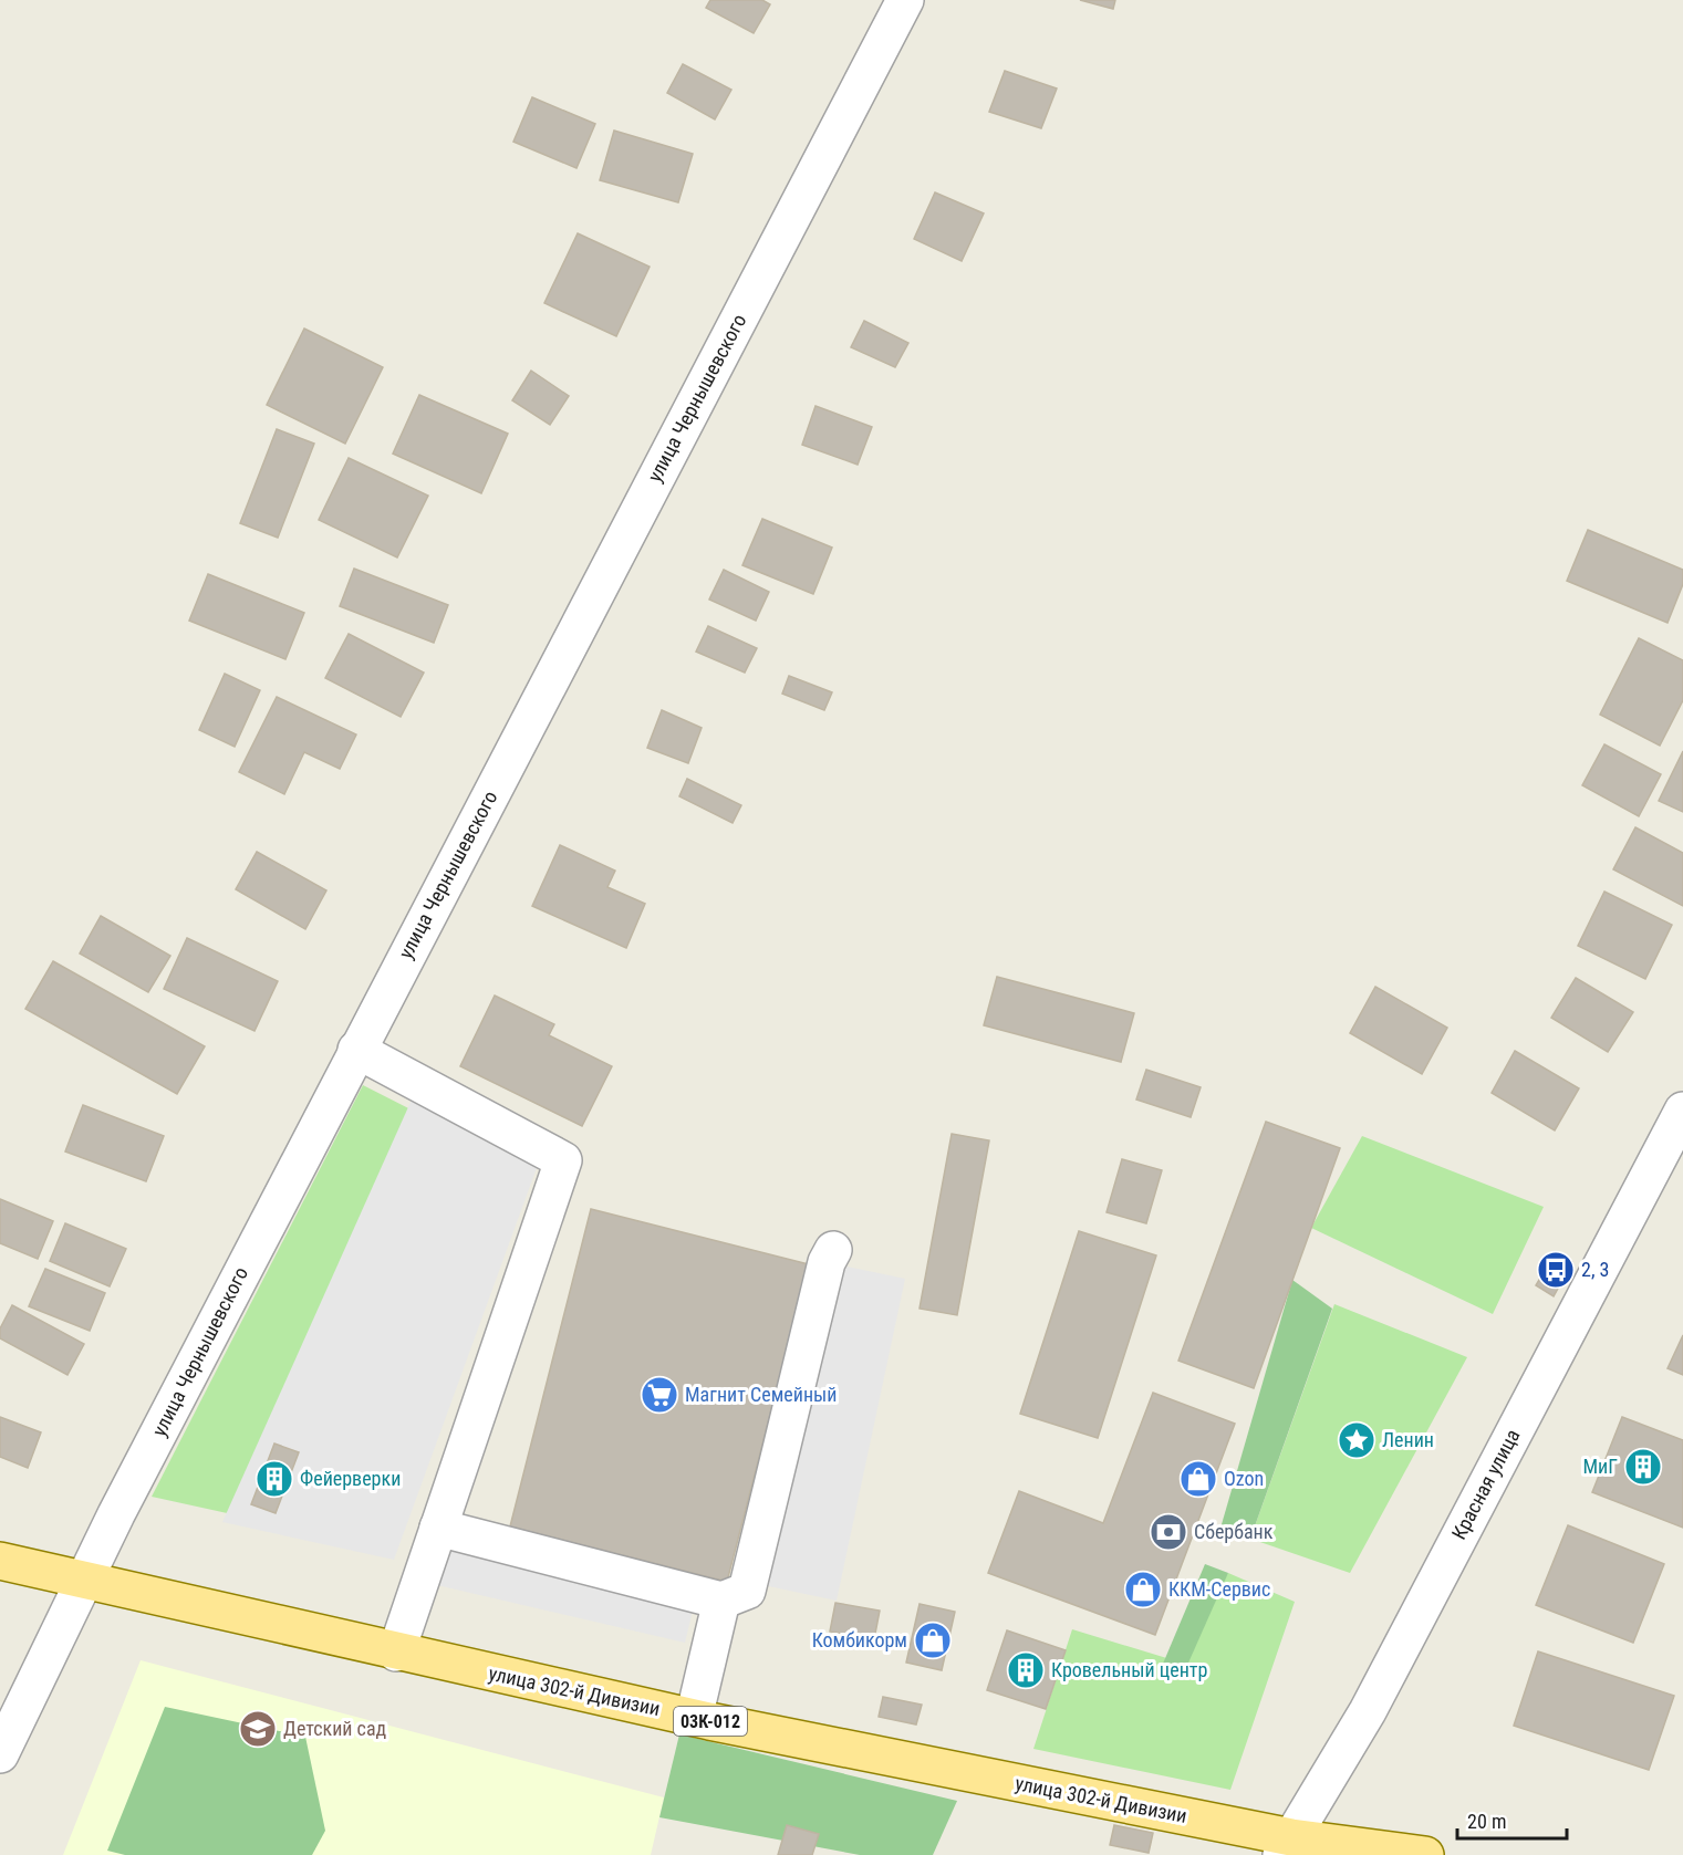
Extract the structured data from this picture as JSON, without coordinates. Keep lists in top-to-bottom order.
{
  "streets": {
    "main road": ["улица 302-й Дивизии", "03К-012"],
    "street": ["улица Чернышевского", "Красная улица"]
  },
  "crossings": [
    ["улица Чернышевского", "улица 302-й Дивизии"],
    ["Красная улица", "улица 302-й Дивизии"]
  ],
  "places": {
    "bus stop": ["2, 3"],
    "supermarket": ["Магнит Семейный"],
    "place": ["Ленин"],
    "building": ["МиГ", "Фейерверки", "Кровельный центр"],
    "shop": ["Ozon", "ККМ-Сервис", "Комбикорм"],
    "bank": ["Сбербанк"],
    "school or university": ["Детский сад"]
  },
  "scale_bar": "20 m"
}
